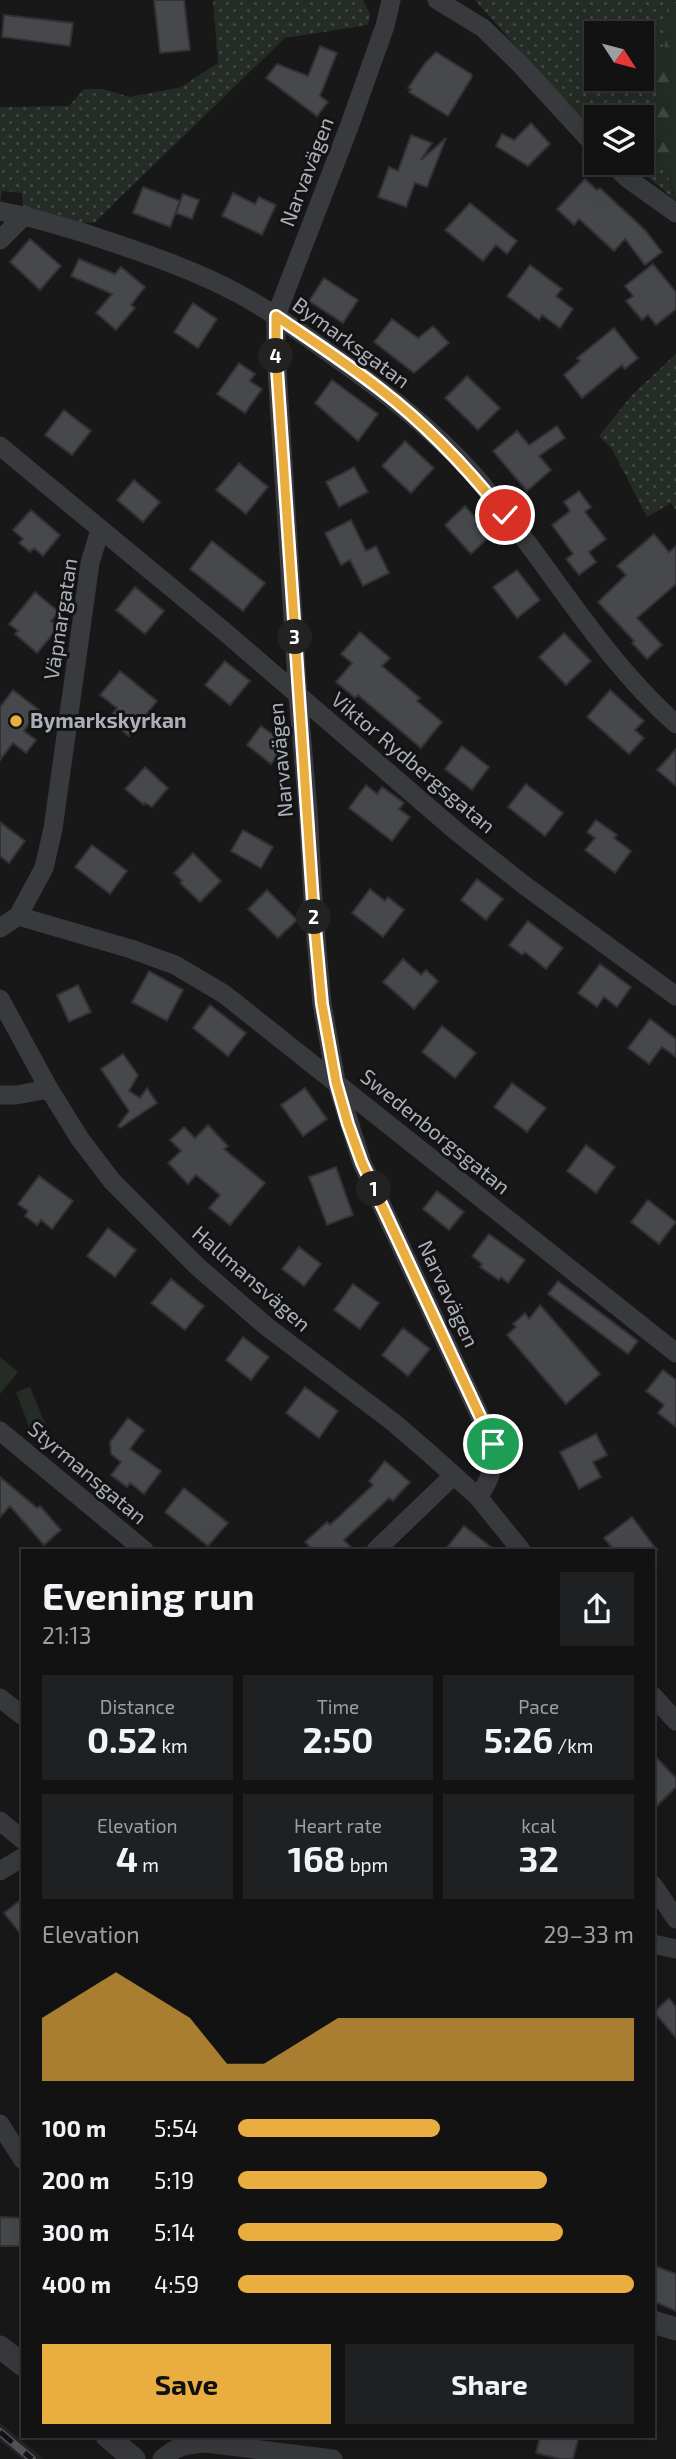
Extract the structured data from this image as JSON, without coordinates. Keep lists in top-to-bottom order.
{
  "streets": {
    "street": [
      "Narvavägen",
      "Bymarksgatan",
      "Väpnargatan",
      "Viktor Rydbergsgatan",
      "Swedenborgsgatan",
      "Hallmansvägen",
      "Styrmansgatan"
    ]
  },
  "crossings": [
    ["Narvavägen", "Bymarksgatan"],
    ["Narvavägen", "Viktor Rydbergsgatan"],
    ["Narvavägen", "Swedenborgsgatan"],
    ["Narvavägen", "Hallmansvägen"],
    ["Väpnargatan", "Viktor Rydbergsgatan"],
    ["Väpnargatan", "Swedenborgsgatan"]
  ],
  "places": ["Bymarkskyrkan"],
  "north": "bottom right",
  "page": {
    "pins": [
      "4",
      "3",
      "2",
      "1"
    ],
    "heading": ["Evening run", "21:13"],
    "stats": [
      ["Distance", "0.52 km"],
      ["Time", "2:50"],
      ["Pace", "5:26 /km"],
      ["Elevation", "4 m"],
      ["Heart rate", "168 bpm"],
      ["kcal", "32"]
    ],
    "chart": ["Elevation", "29–33 m"],
    "list": [
      {
        "name": "100 m",
        "note": "5:54"
      },
      {
        "name": "200 m",
        "note": "5:19"
      },
      {
        "name": "300 m",
        "note": "5:14"
      },
      {
        "name": "400 m",
        "note": "4:59"
      }
    ],
    "buttons": ["Save", "Share"]
  }
}
